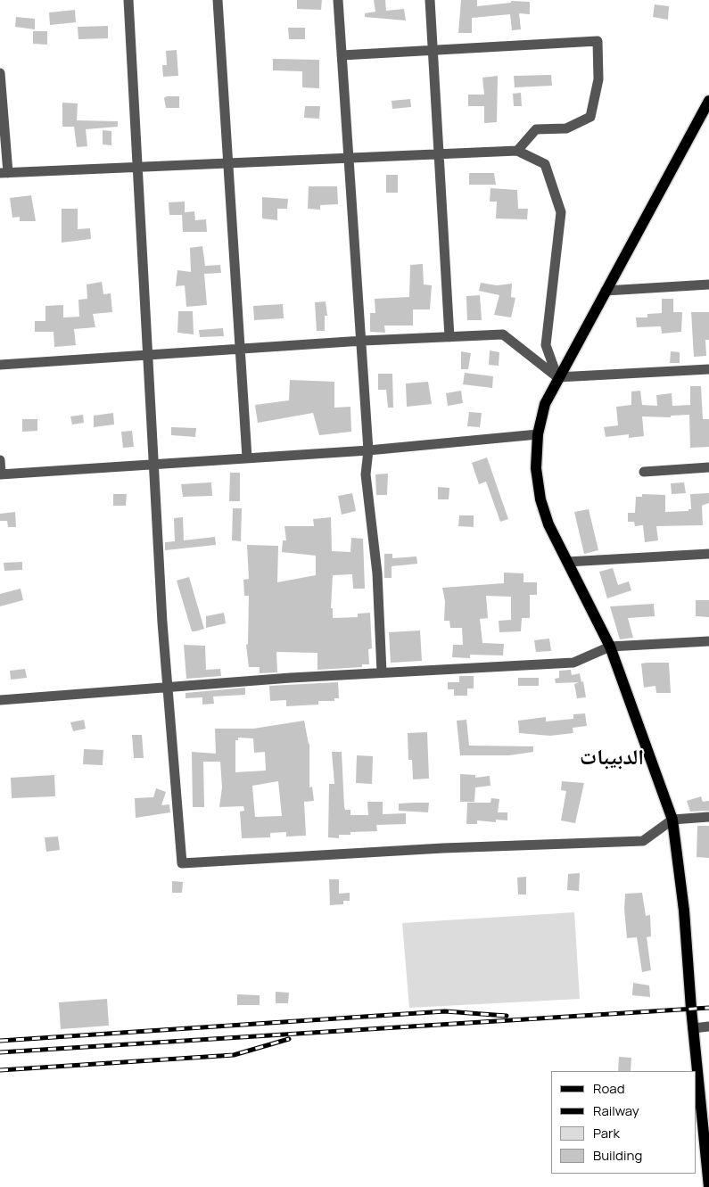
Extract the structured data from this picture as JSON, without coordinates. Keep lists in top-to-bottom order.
{
  "districts": ["الدبيبات"],
  "legend": [
    "Road",
    "Railway",
    "Park",
    "Building"
  ]
}
